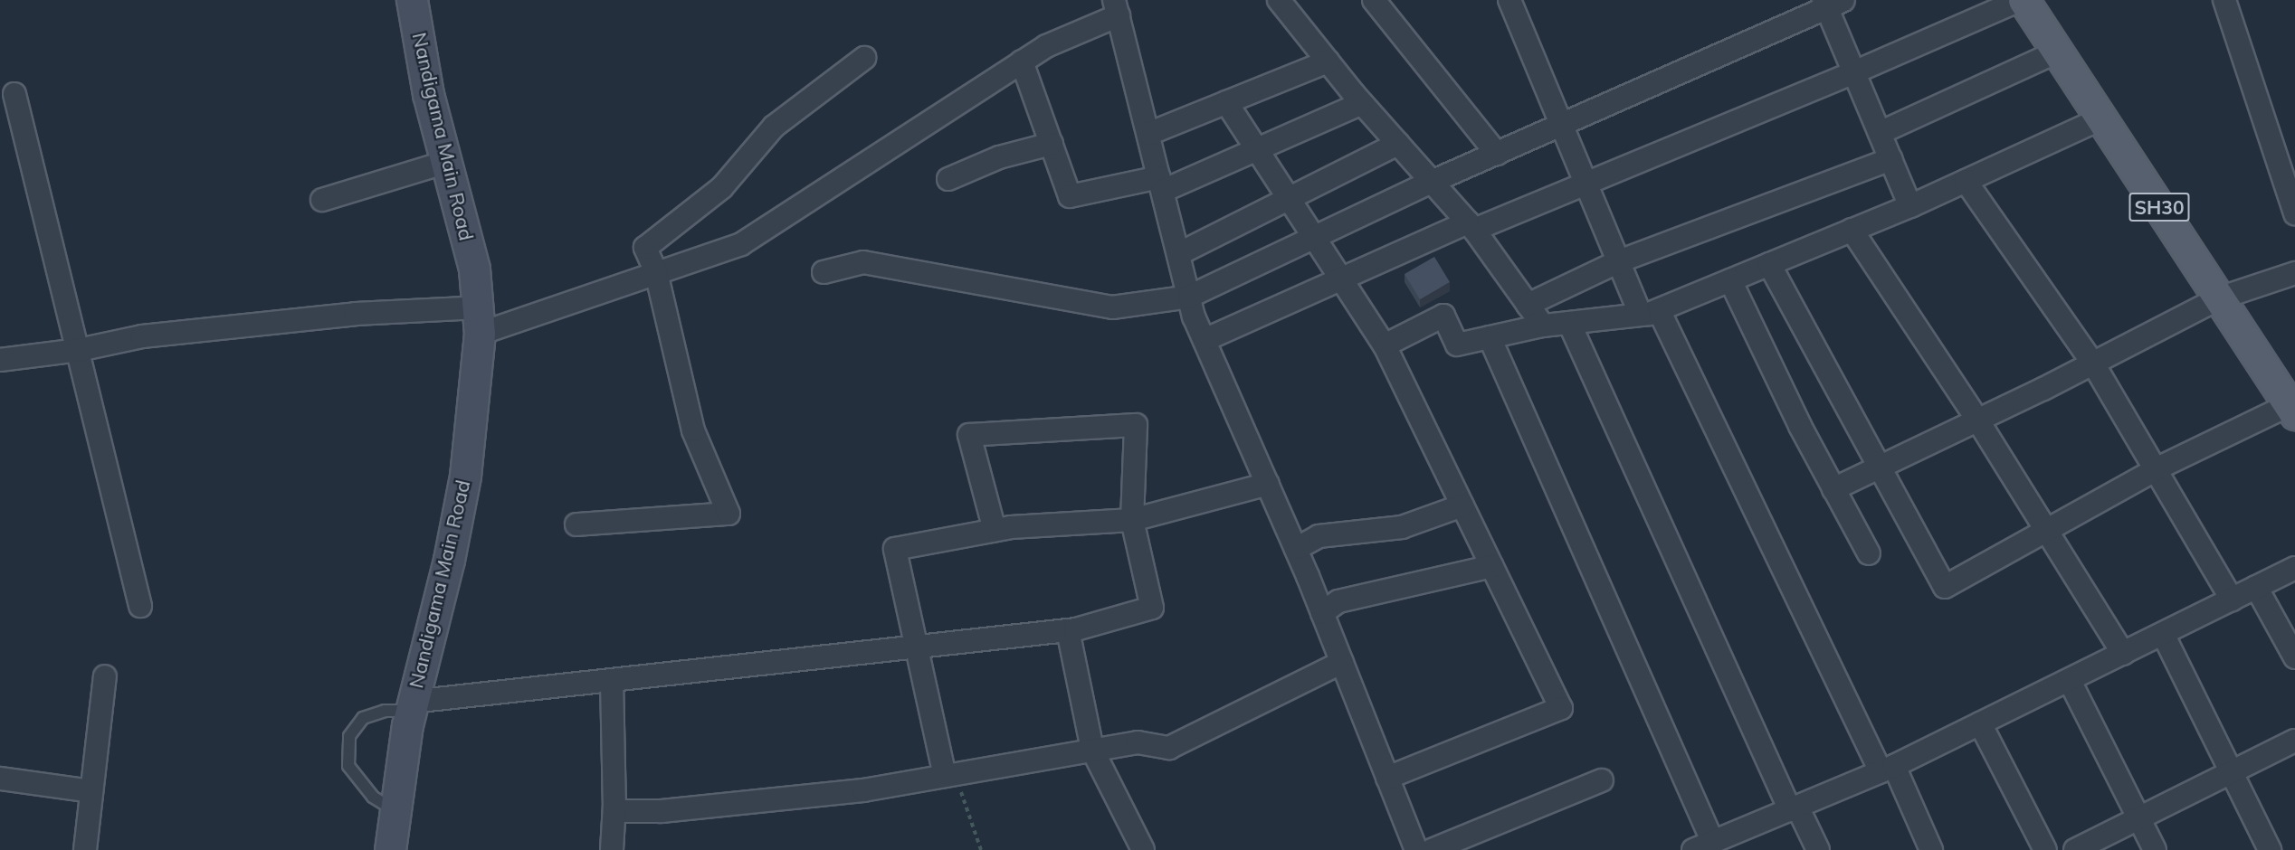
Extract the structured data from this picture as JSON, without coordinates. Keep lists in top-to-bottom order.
{
  "streets": {
    "main road": ["SH30"],
    "street": ["Nandigama Main Road"]
  }
}
